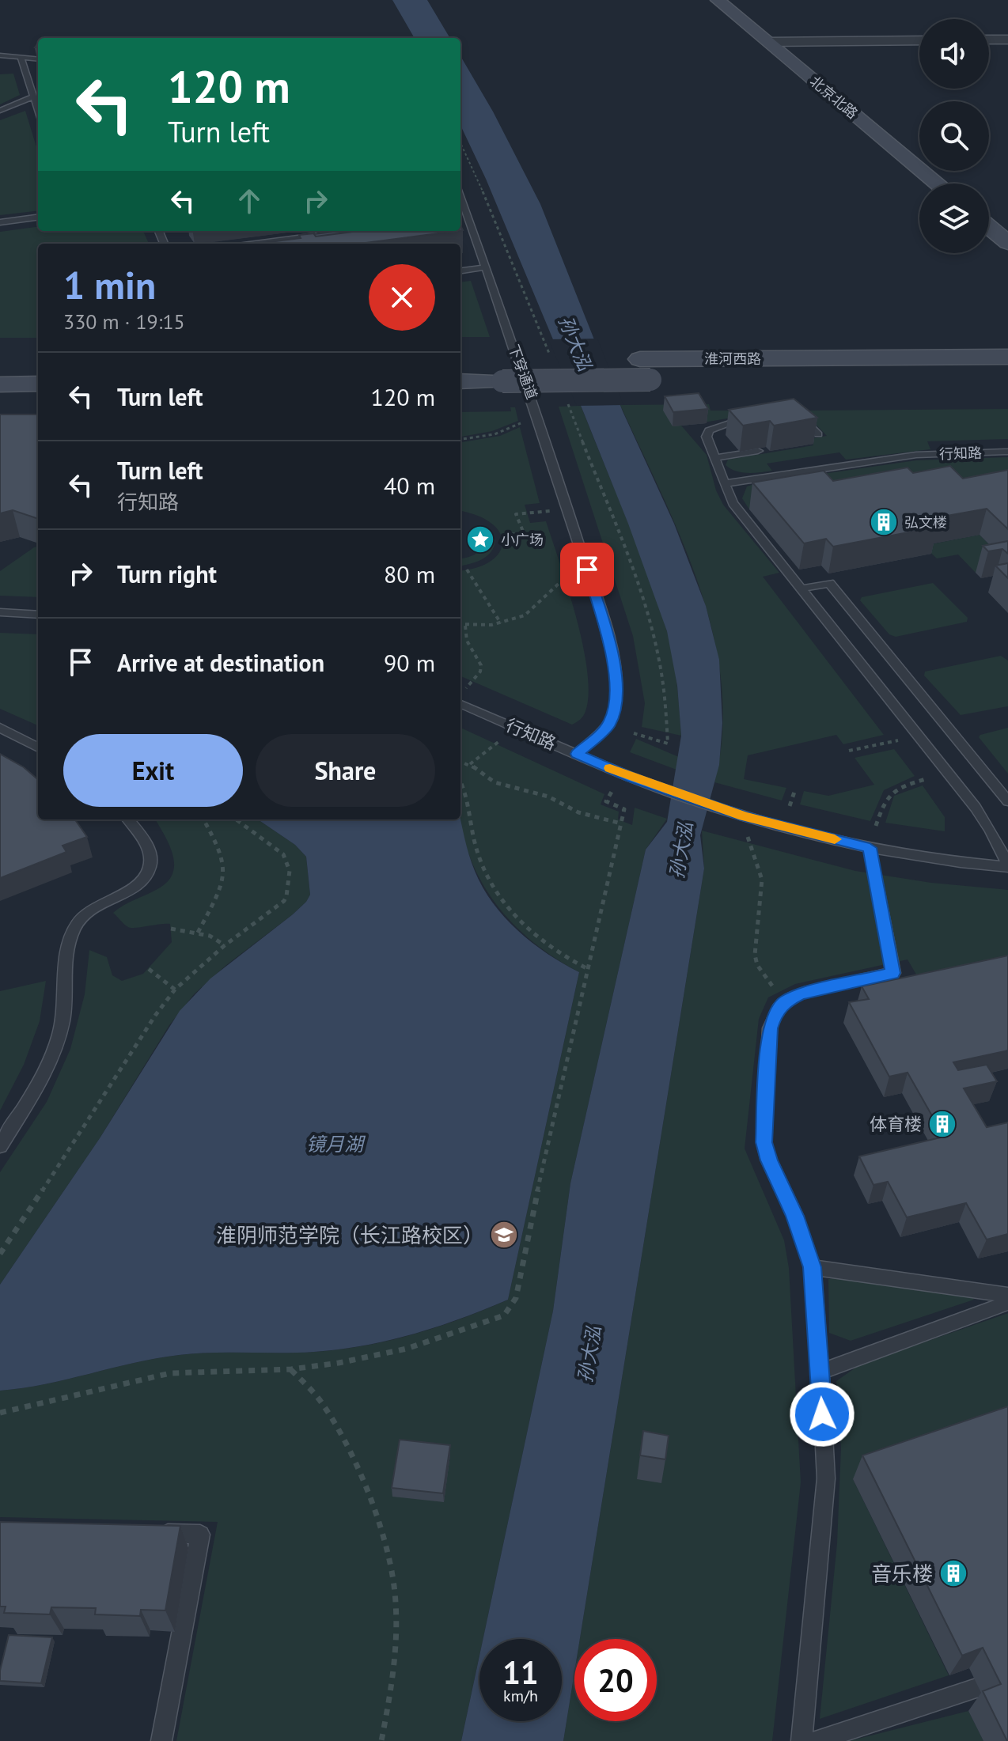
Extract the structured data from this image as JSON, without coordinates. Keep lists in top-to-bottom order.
{
  "streets": {
    "main road": ["北京北路", "淮河西路"],
    "lane": ["下穿通道", "行知路"]
  },
  "crossings": [
    ["下穿通道", "行知路"]
  ],
  "water": ["孙大泓", "镜月湖"],
  "places": {
    "building": ["弘文楼", "体育楼", "音乐楼"],
    "place": ["小广场"],
    "school or university": ["淮阴师范学院（长江路校区）"]
  },
  "page": {
    "turn": ["120 m", "Turn left"],
    "heading": ["1 min", "330 m · 19:15"],
    "list": [
      {
        "name": "Turn left",
        "value": "120 m"
      },
      {
        "name": "Turn left",
        "note": "行知路",
        "value": "40 m"
      },
      {
        "name": "Turn right",
        "value": "80 m"
      },
      {
        "name": "Arrive at destination",
        "value": "90 m"
      }
    ],
    "buttons": ["Exit", "Share"],
    "speed": "11 km/h",
    "limit": "20"
  }
}
